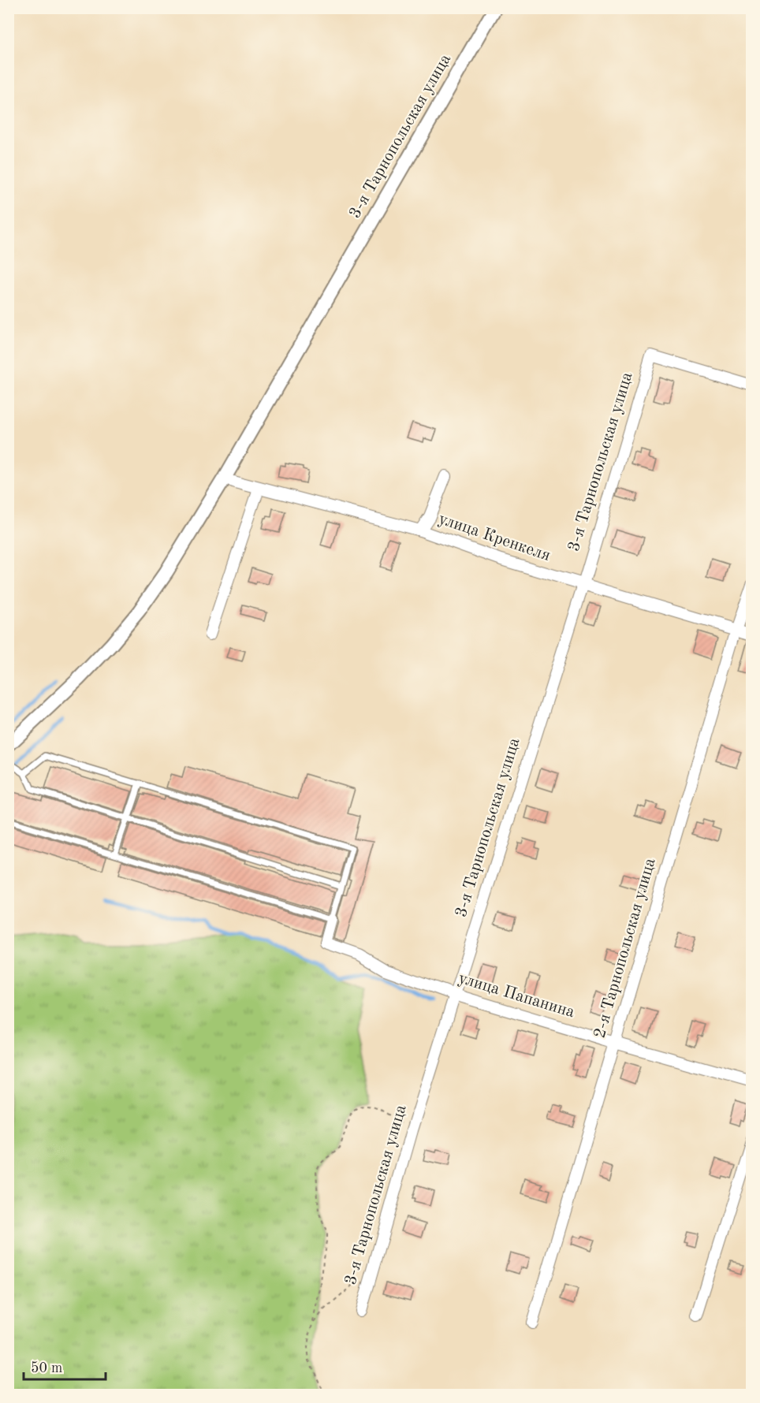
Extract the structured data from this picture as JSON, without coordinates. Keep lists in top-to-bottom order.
{
  "streets": {
    "street": [
      "3-я Тарнопольская улица",
      "улица Кренкеля",
      "2-я Тарнопольская улица",
      "улица Папанина"
    ]
  },
  "crossings": [
    ["3-я Тарнопольская улица", "улица Кренкеля"],
    ["3-я Тарнопольская улица", "улица Папанина"],
    ["улица Кренкеля", "2-я Тарнопольская улица"],
    ["2-я Тарнопольская улица", "улица Папанина"]
  ],
  "scale_bar": "50 m"
}
